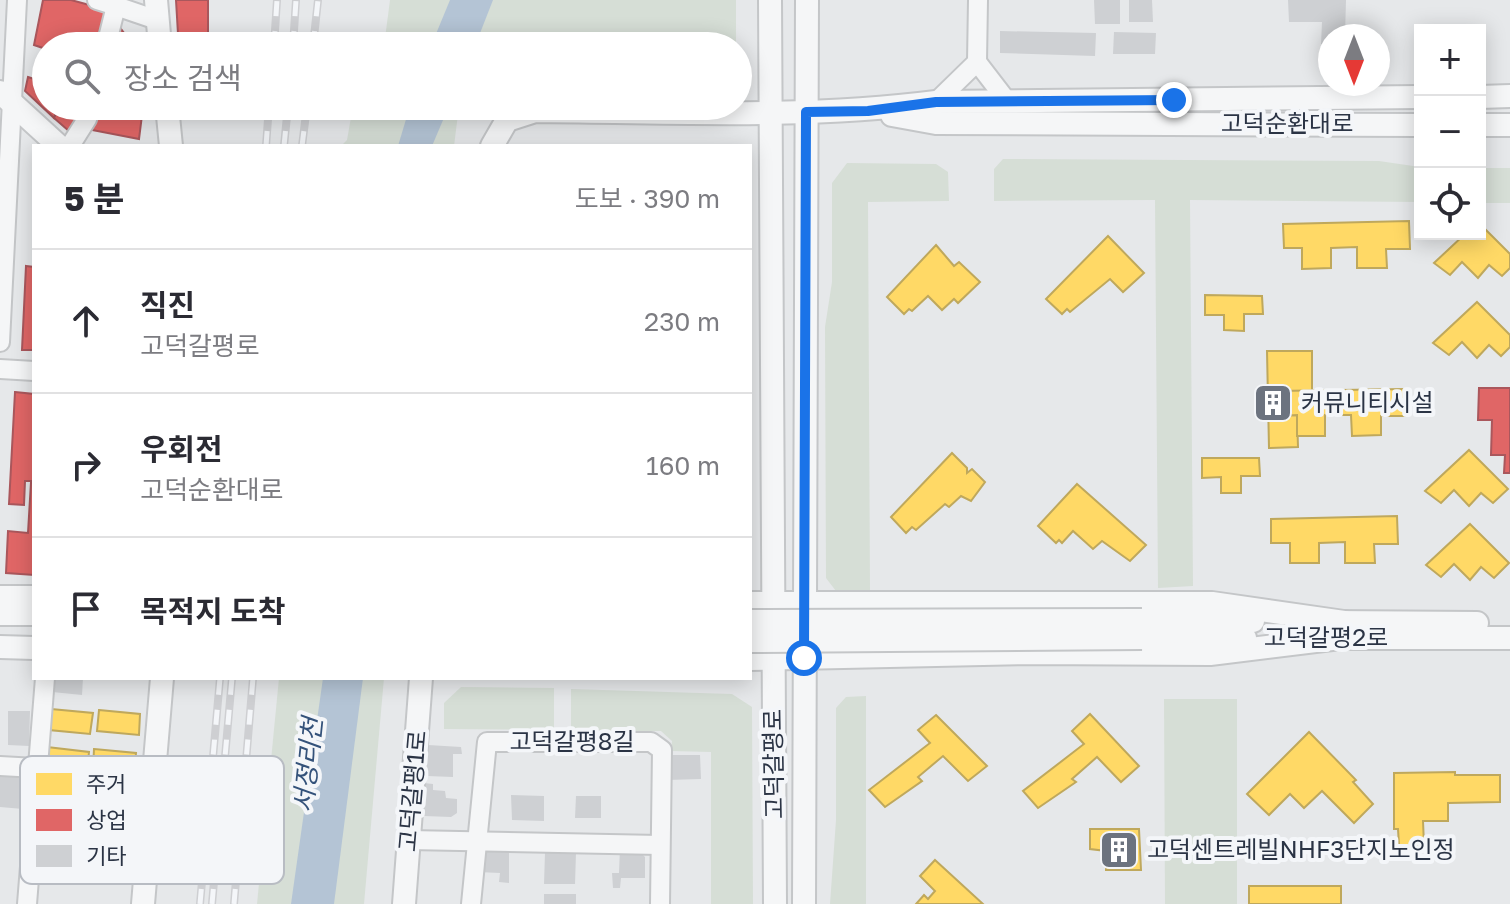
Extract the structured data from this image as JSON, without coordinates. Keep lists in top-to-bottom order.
{
  "streets": {
    "street": [
      "고덕순환대로",
      "고덕갈평2로",
      "고덕갈평8길",
      "고덕갈평로",
      "고덕갈평1로"
    ]
  },
  "crossings": [
    ["고덕순환대로", "고덕갈평로"]
  ],
  "water": ["서정리천"],
  "places": {
    "building": ["커뮤니티시설", "고덕센트레빌NHF3단지노인정"]
  },
  "legend": ["주거", "상업", "기타"],
  "north": "bottom",
  "page": {
    "map_buttons": ["+", "−"],
    "search": "장소 검색",
    "heading": ["5 분", "도보 · 390 m"],
    "list": [
      ["직진", "고덕갈평로", "230 m"],
      ["우회전", "고덕순환대로", "160 m"],
      "목적지 도착"
    ]
  }
}
